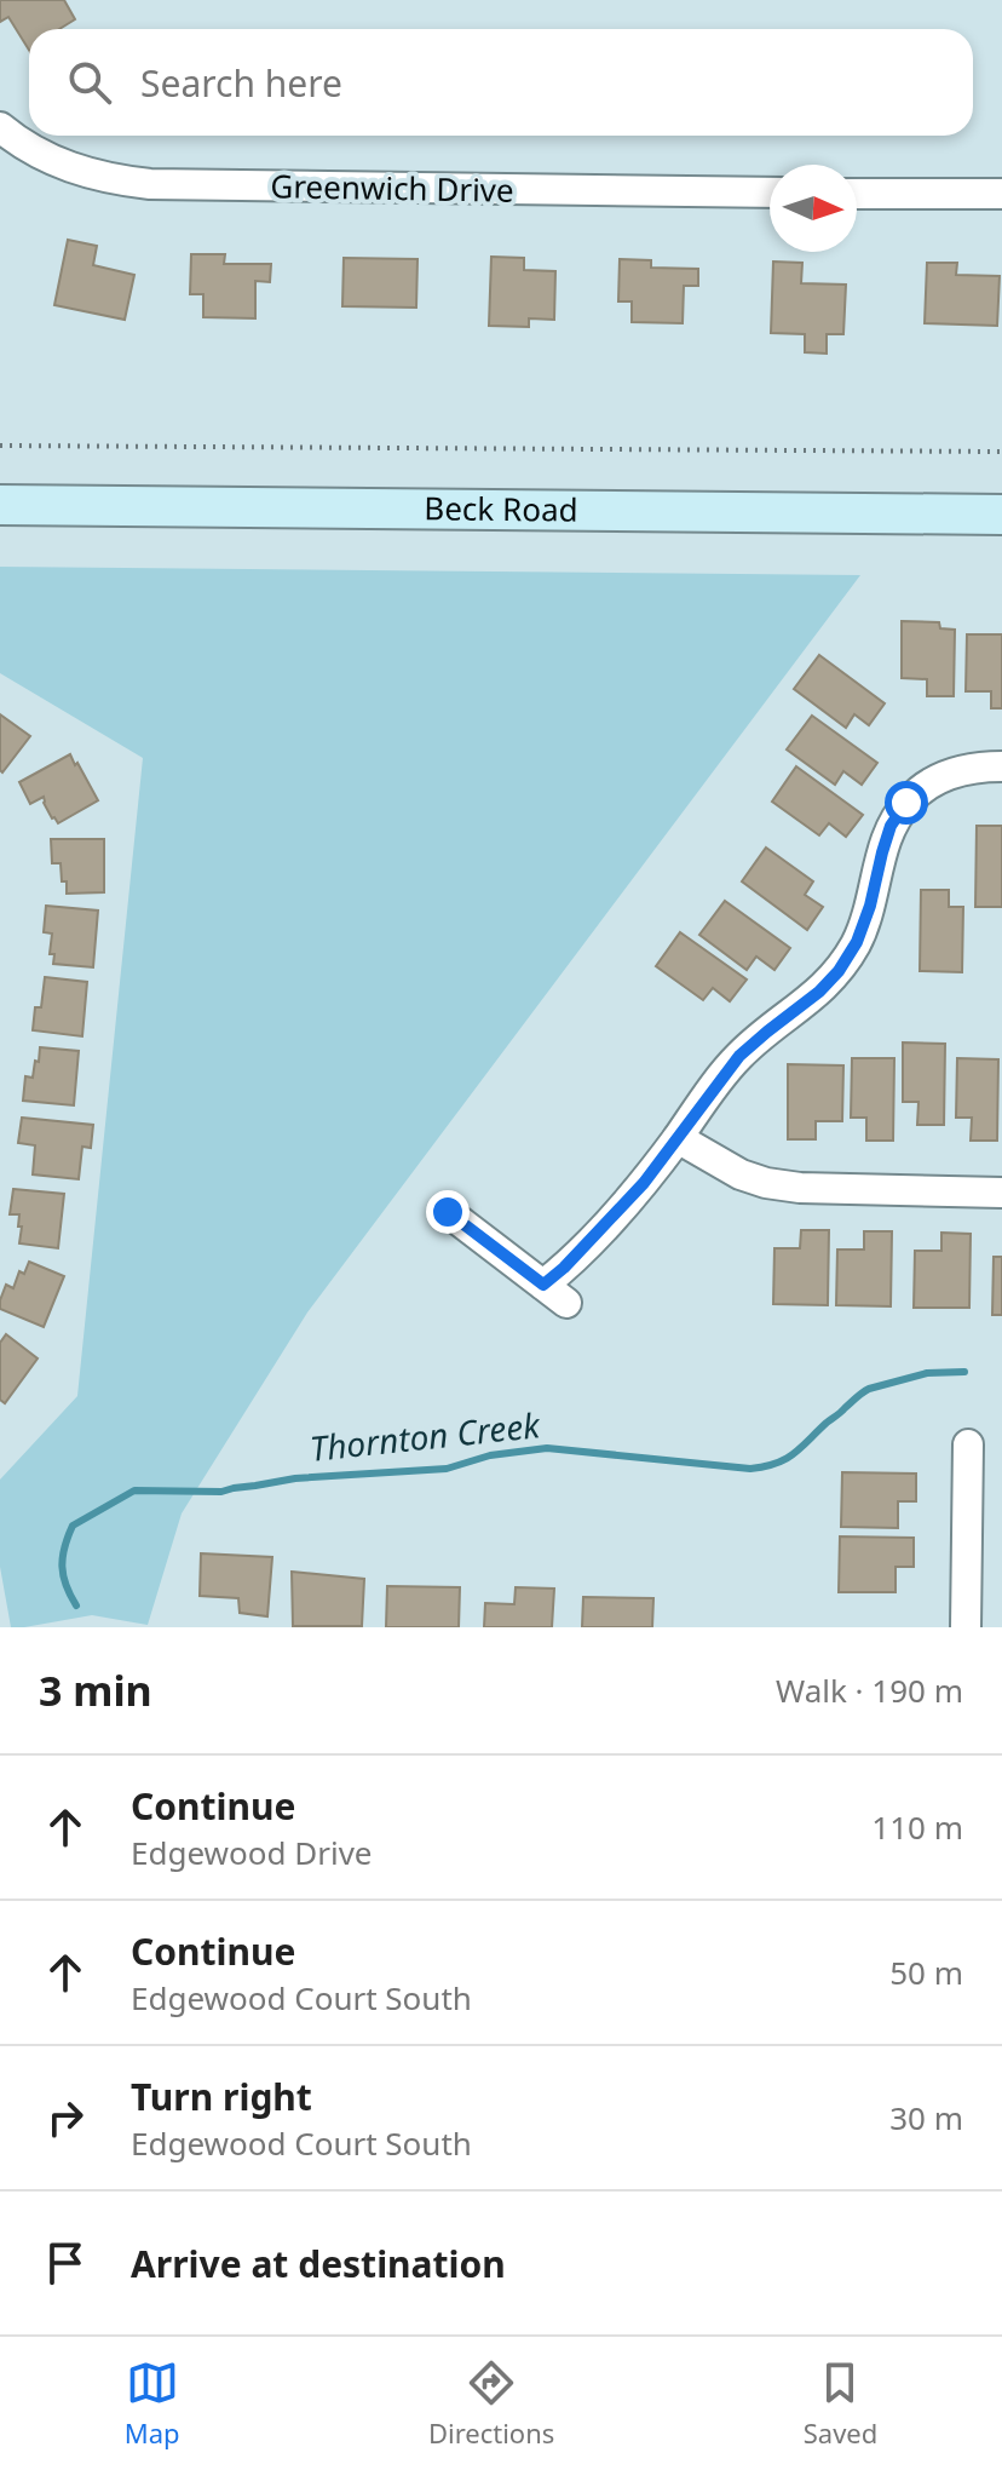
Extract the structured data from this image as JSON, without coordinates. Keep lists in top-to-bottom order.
{
  "streets": {
    "main road": ["Beck Road"],
    "street": ["Greenwich Drive"]
  },
  "water": ["Thornton Creek"],
  "north": "right",
  "page": {
    "search": "Search here",
    "heading": ["3 min", "Walk · 190 m"],
    "list": [
      ["Continue", "Edgewood Drive", "110 m"],
      ["Continue", "Edgewood Court South", "50 m"],
      ["Turn right", "Edgewood Court South", "30 m"],
      "Arrive at destination"
    ],
    "nav": ["Map", "Directions", "Saved"]
  }
}
